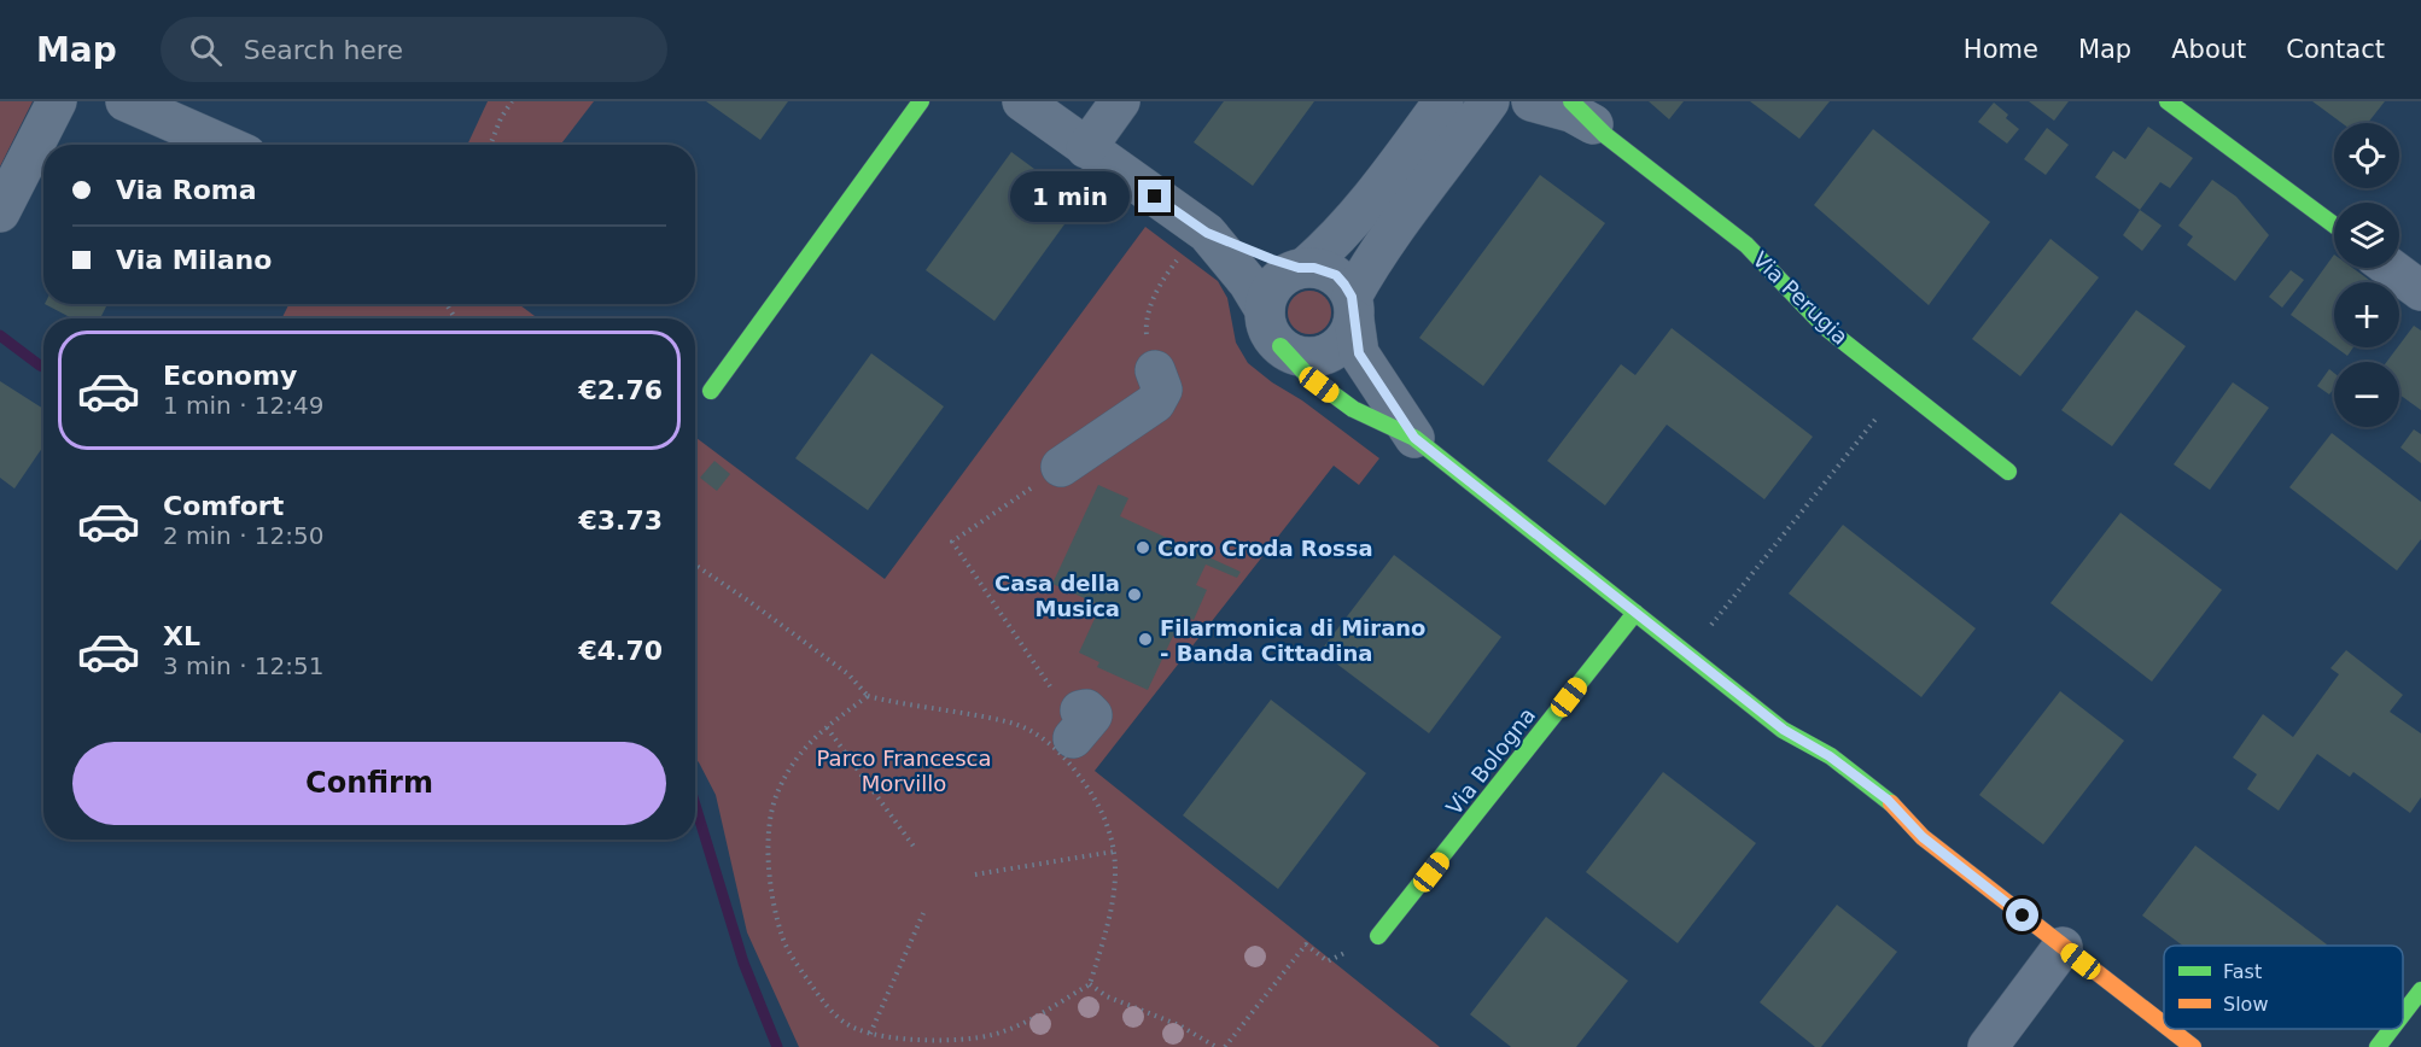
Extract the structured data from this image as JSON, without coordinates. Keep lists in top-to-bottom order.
{
  "streets": {
    "street": ["Via Perugia", "Via Bologna"]
  },
  "parks": ["Parco Francesca Morvillo"],
  "places": ["Coro Croda Rossa", "Casa della Musica", "Filarmonica di Mirano - Banda Cittadina"],
  "legend": ["Fast", "Slow"],
  "page": {
    "header": "Map",
    "search": "Search here",
    "nav": [
      "Home",
      "Map",
      "About",
      "Contact"
    ],
    "map_buttons": ["+", "−"],
    "banner": ["Via Roma", "Via Milano"],
    "bubble": "1 min",
    "list": [
      {
        "name": "Economy",
        "note": "1 min · 12:49",
        "value": "€2.76"
      },
      {
        "name": "Comfort",
        "note": "2 min · 12:50",
        "value": "€3.73"
      },
      {
        "name": "XL",
        "note": "3 min · 12:51",
        "value": "€4.70"
      }
    ],
    "buttons": "Confirm"
  }
}
